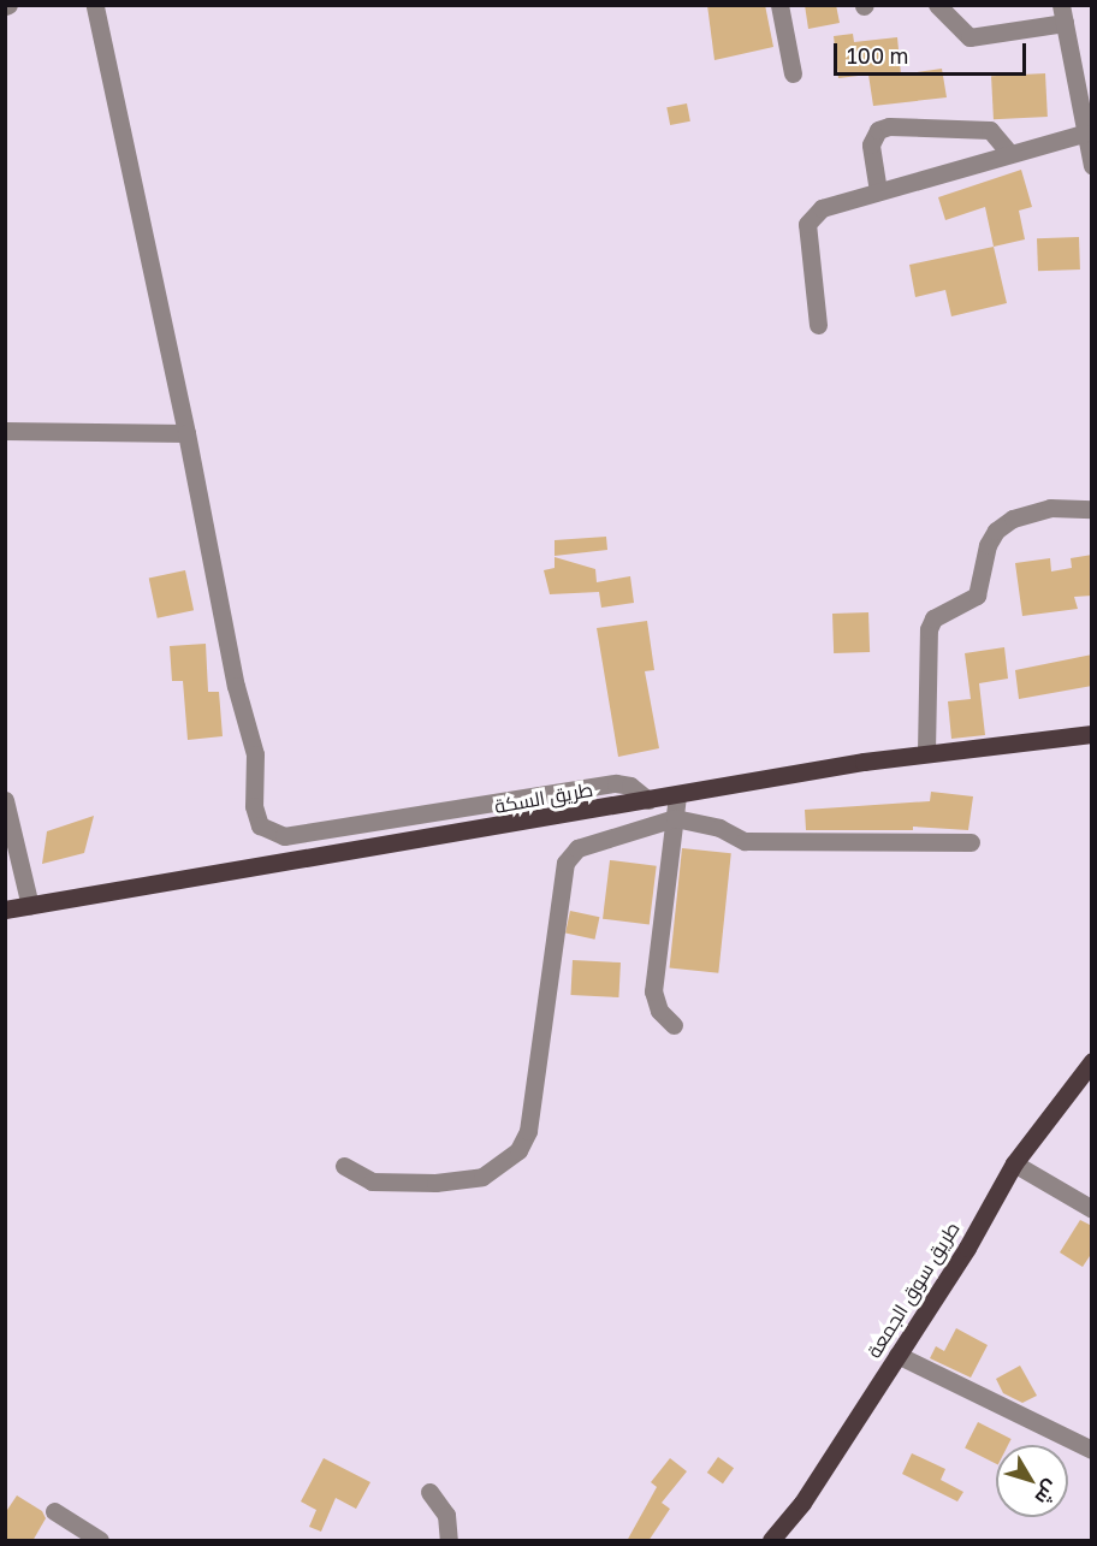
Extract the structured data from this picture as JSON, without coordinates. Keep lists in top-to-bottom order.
{
  "streets": {
    "main road": ["طريق السكة", "طريق سوق الجمعة"]
  },
  "scale_bar": "100 m",
  "north": "bottom right"
}
